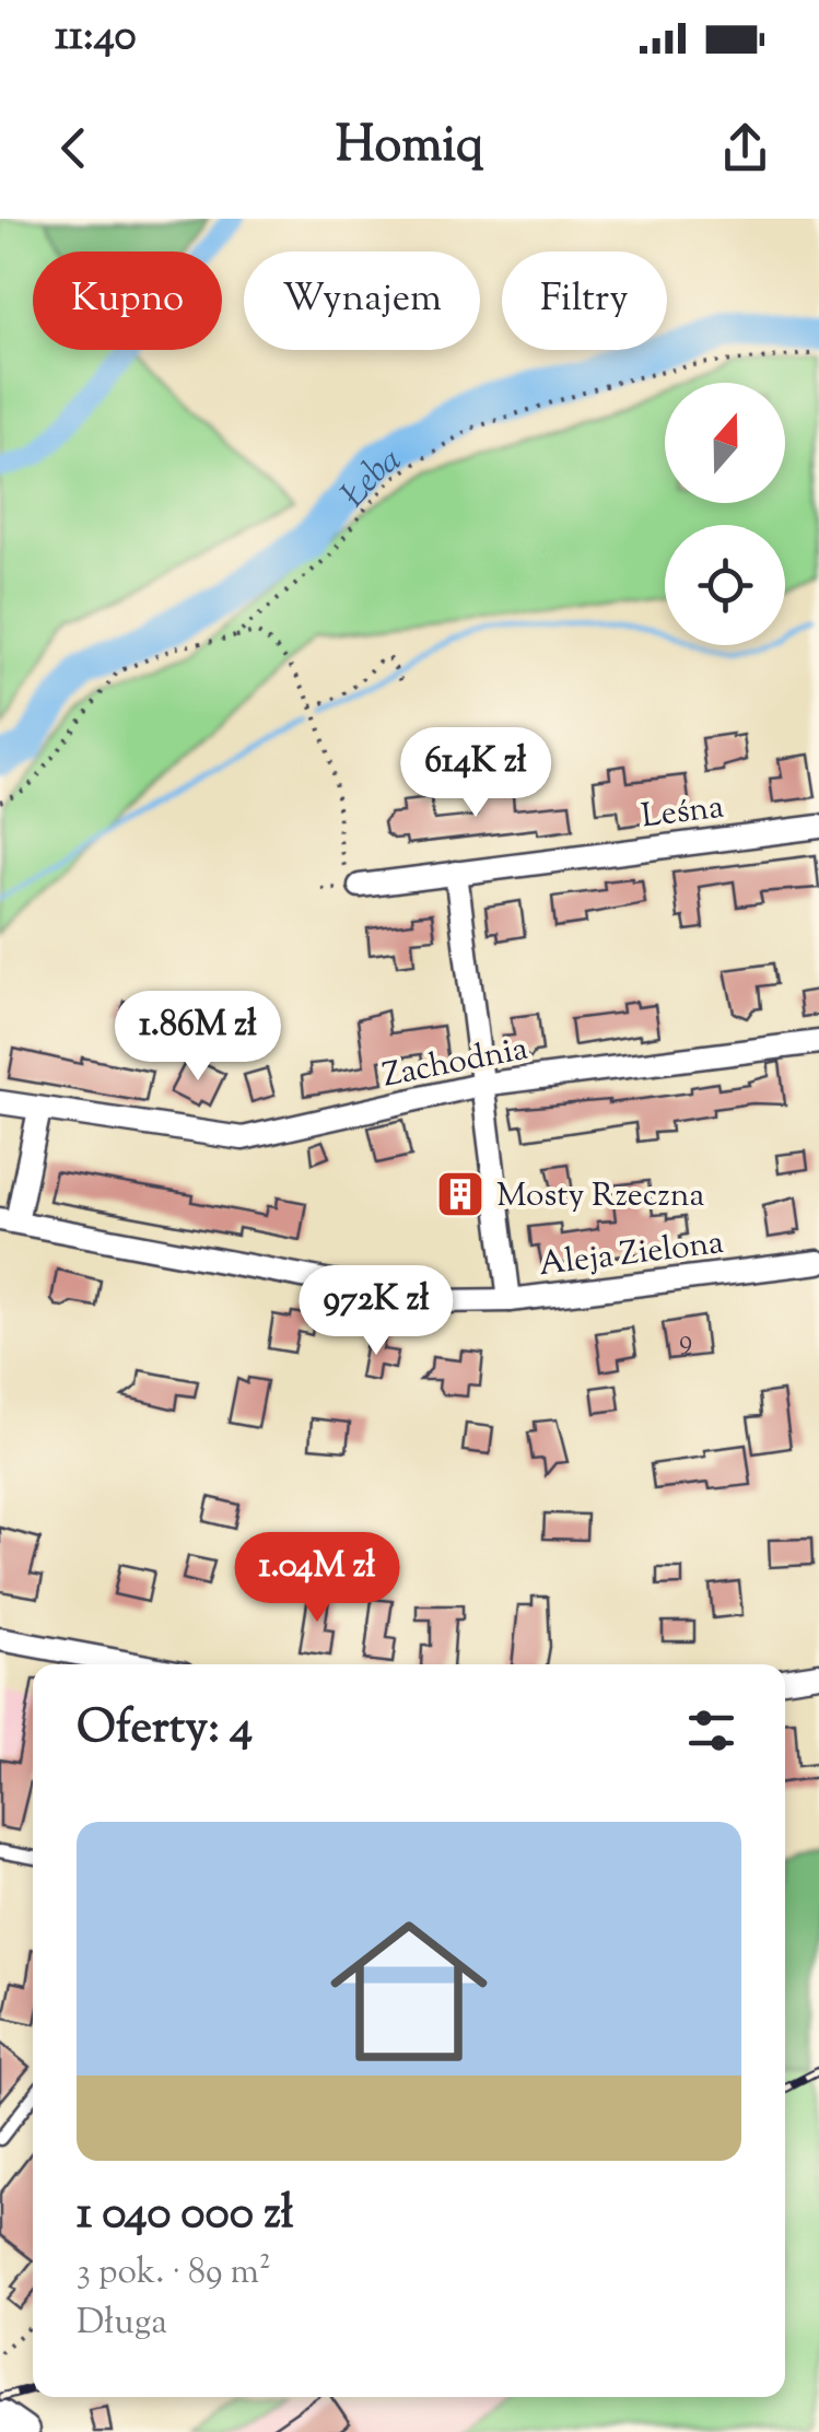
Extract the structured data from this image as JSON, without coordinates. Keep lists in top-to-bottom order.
{
  "streets": {
    "street": ["Leśna", "Zachodnia", "Aleja Zielona"]
  },
  "water": ["Łeba"],
  "places": {
    "building": ["Mosty Rzeczna"]
  },
  "house_numbers": ["9"],
  "north": "top",
  "page": {
    "status": "11:40",
    "header": "Homiq",
    "chip": ["Kupno", "Wynajem", "Filtry"],
    "price": [
      "614K zł",
      "1.86M zł",
      "972K zł",
      "1.04M zł"
    ],
    "heading": "Oferty: 4",
    "list": [
      {
        "name": "1 040 000 zł",
        "note": "3 pok. · 89 m² · Długa"
      }
    ]
  }
}
